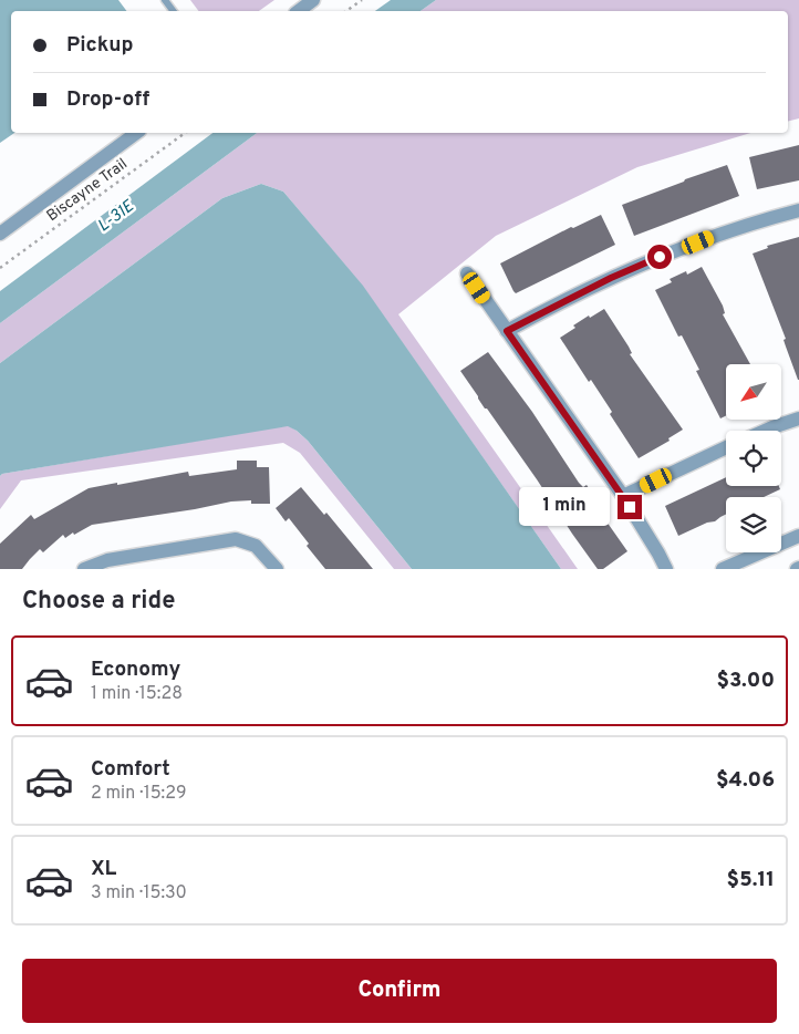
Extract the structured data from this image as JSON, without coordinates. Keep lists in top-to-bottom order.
{
  "streets": {
    "path": ["Biscayne Trail"]
  },
  "water": ["L-31E"],
  "north": "bottom left",
  "page": {
    "banner": ["Pickup", "Drop-off"],
    "bubble": "1 min",
    "heading": "Choose a ride",
    "list": [
      {
        "name": "Economy",
        "note": "1 min · 15:28",
        "value": "$3.00"
      },
      {
        "name": "Comfort",
        "note": "2 min · 15:29",
        "value": "$4.06"
      },
      {
        "name": "XL",
        "note": "3 min · 15:30",
        "value": "$5.11"
      }
    ],
    "buttons": "Confirm"
  }
}
